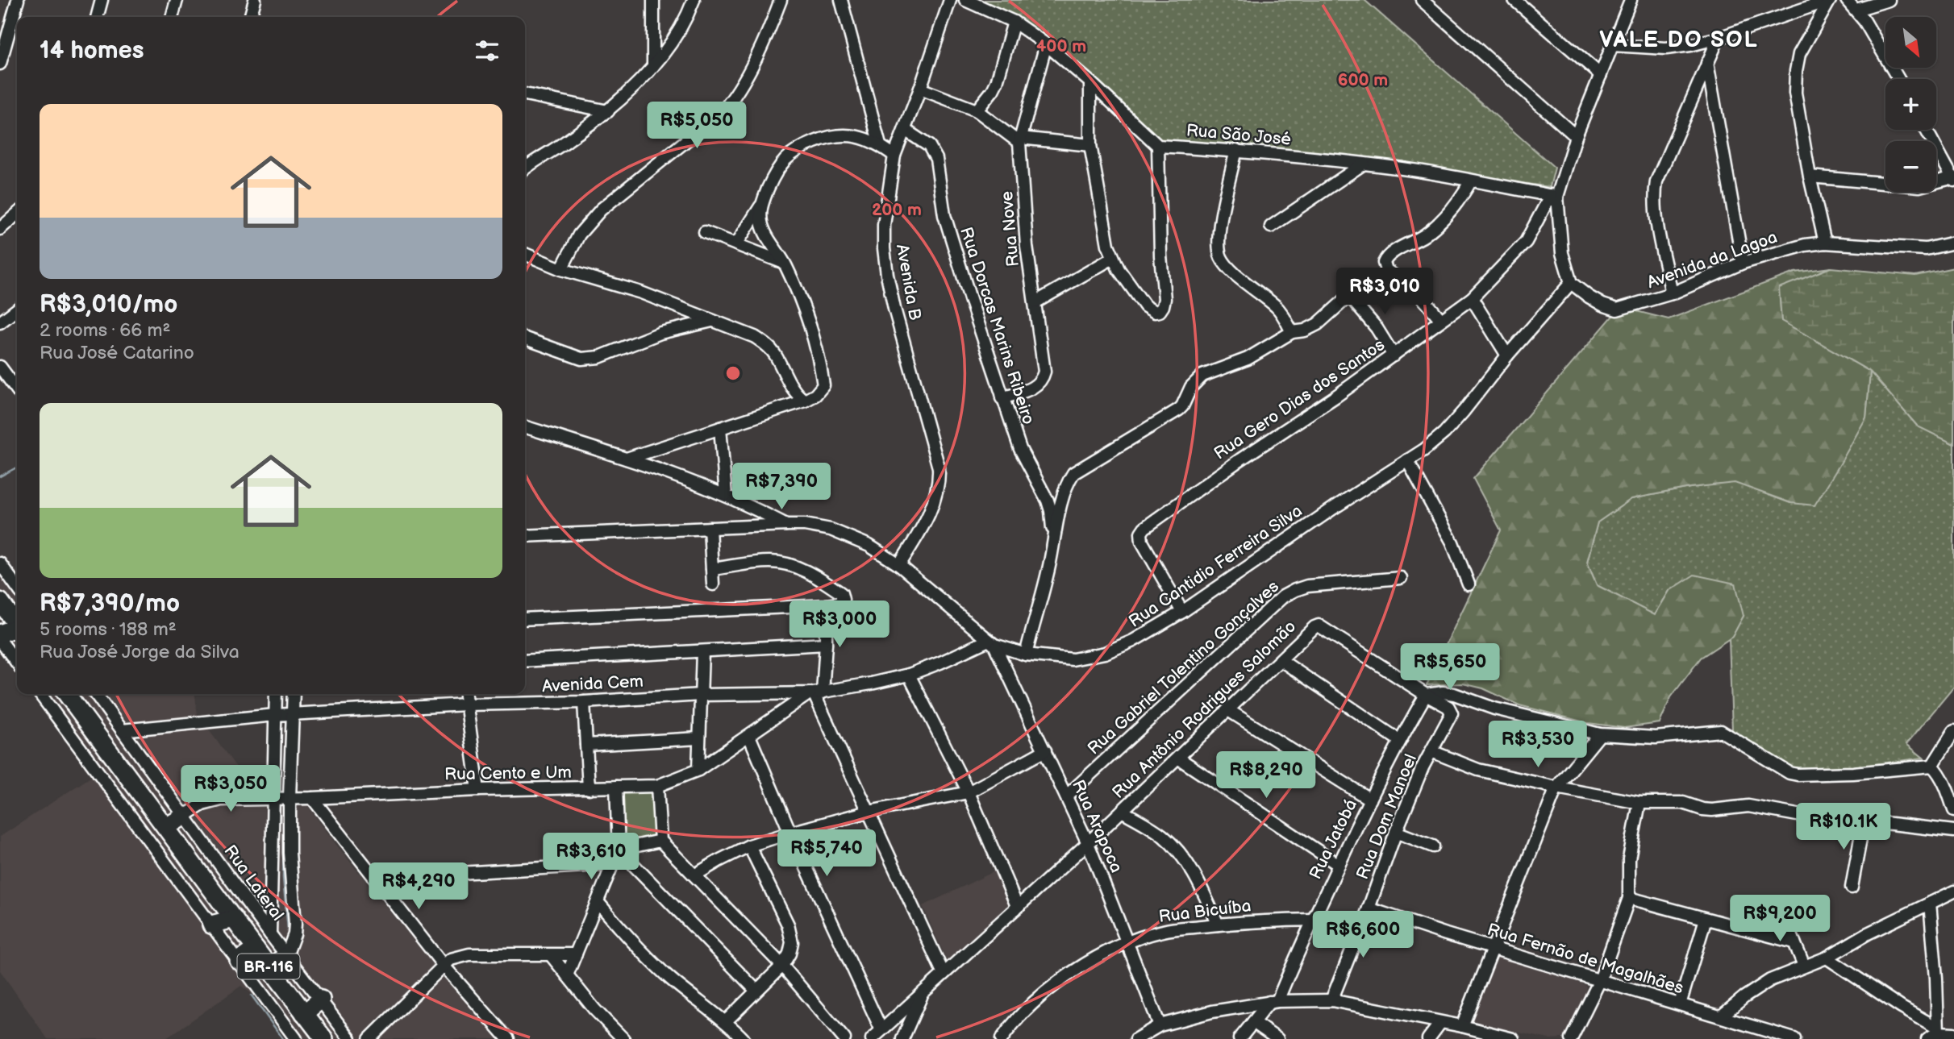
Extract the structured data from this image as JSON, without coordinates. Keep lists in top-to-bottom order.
{
  "streets": {
    "highway": ["BR-116"],
    "street": [
      "Rua São José",
      "Rua Nove",
      "Avenida da Lagoa",
      "Avenida B",
      "Rua Dorcas Marins Ribeiro",
      "Rua Gero Dias dos Santos",
      "Rua Cantidio Ferreira Silva",
      "Rua Gabriel Tolentino Gonçalves",
      "Avenida Cem",
      "Rua Antônio Rodrigues Salomão",
      "Rua Cento e Um",
      "Rua Dom Manoel",
      "Rua Arapoca",
      "Rua Jatobá",
      "Rua Lateral",
      "Rua Bicuíba",
      "Rua Fernão de Magalhães"
    ]
  },
  "crossings": [
    ["Rua São José", "Rua Gero Dias dos Santos"],
    ["Rua Nove", "Rua Dorcas Marins Ribeiro"],
    ["Avenida da Lagoa", "Rua Cantidio Ferreira Silva"],
    ["Avenida B", "Rua Dorcas Marins Ribeiro"],
    ["Avenida B", "Rua Cantidio Ferreira Silva"],
    ["Rua Gero Dias dos Santos", "Rua Cantidio Ferreira Silva"],
    ["Rua Cantidio Ferreira Silva", "Avenida Cem"],
    ["Rua Cantidio Ferreira Silva", "Rua Arapoca"],
    ["Rua Gabriel Tolentino Gonçalves", "Rua Arapoca"],
    ["Avenida Cem", "Rua Cento e Um"],
    ["Avenida Cem", "Rua Arapoca"],
    ["Avenida Cem", "Rua Lateral"],
    ["Rua Antônio Rodrigues Salomão", "Rua Dom Manoel"],
    ["Rua Antônio Rodrigues Salomão", "Rua Arapoca"],
    ["Rua Antônio Rodrigues Salomão", "Rua Jatobá"],
    ["Rua Cento e Um", "Rua Lateral"],
    ["Rua Dom Manoel", "Rua Fernão de Magalhães"],
    ["Rua Arapoca", "Rua Bicuíba"],
    ["Rua Jatobá", "Rua Bicuíba"]
  ],
  "districts": ["VALE DO SOL"],
  "north": "bottom right",
  "page": {
    "map_buttons": ["+", "−"],
    "heading": "14 homes",
    "list": [
      {
        "name": "R$3,010/mo",
        "note": "2 rooms · 66 m² · Rua José Catarino"
      },
      {
        "name": "R$7,390/mo",
        "note": "5 rooms · 188 m² · Rua José Jorge da Silva"
      }
    ],
    "price": [
      "R$5,050",
      "R$3,010",
      "R$7,390",
      "R$3,000",
      "R$5,650",
      "R$3,530",
      "R$8,290",
      "R$3,050",
      "R$10.1K",
      "R$5,740",
      "R$3,610",
      "R$4,290",
      "R$9,200",
      "R$6,600"
    ]
  },
  "rings": ["400 m", "600 m", "200 m"]
}
